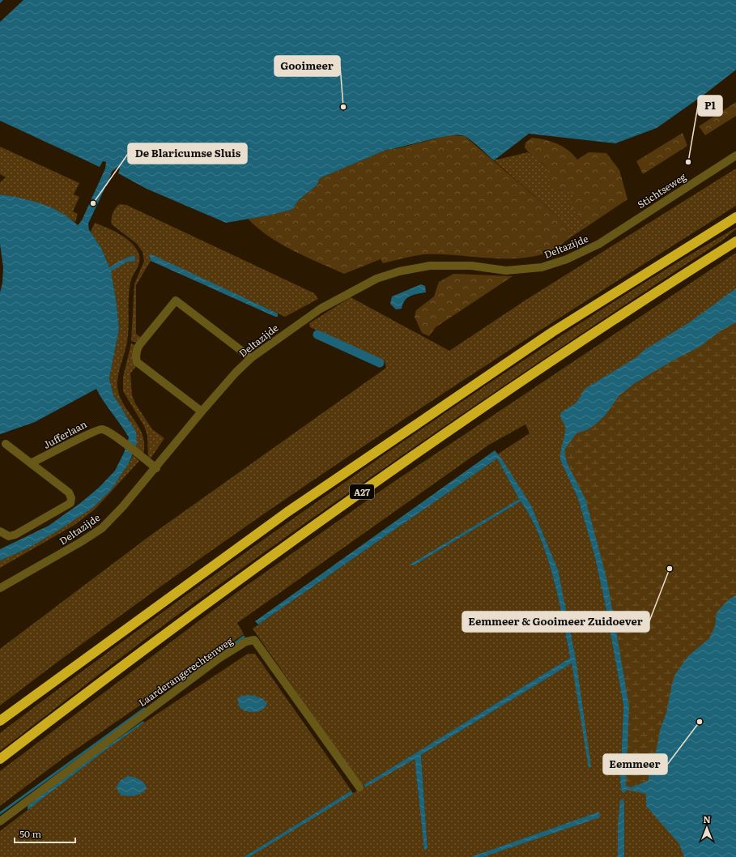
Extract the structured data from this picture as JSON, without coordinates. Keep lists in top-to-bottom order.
{
  "streets": {
    "highway": ["A27"],
    "street": [
      "Stichtseweg",
      "Deltazijde",
      "Jufferlaan",
      "Laarderangerechtenweg"
    ]
  },
  "crossings": [
    ["Stichtseweg", "Deltazijde"],
    ["Deltazijde", "Jufferlaan"]
  ],
  "places": [
    "Gooimeer",
    "P1",
    "De Blaricumse Sluis",
    "Eemmeer & Gooimeer Zuidoever",
    "Eemmeer"
  ],
  "scale_bar": "50 m",
  "north": "top"
}
